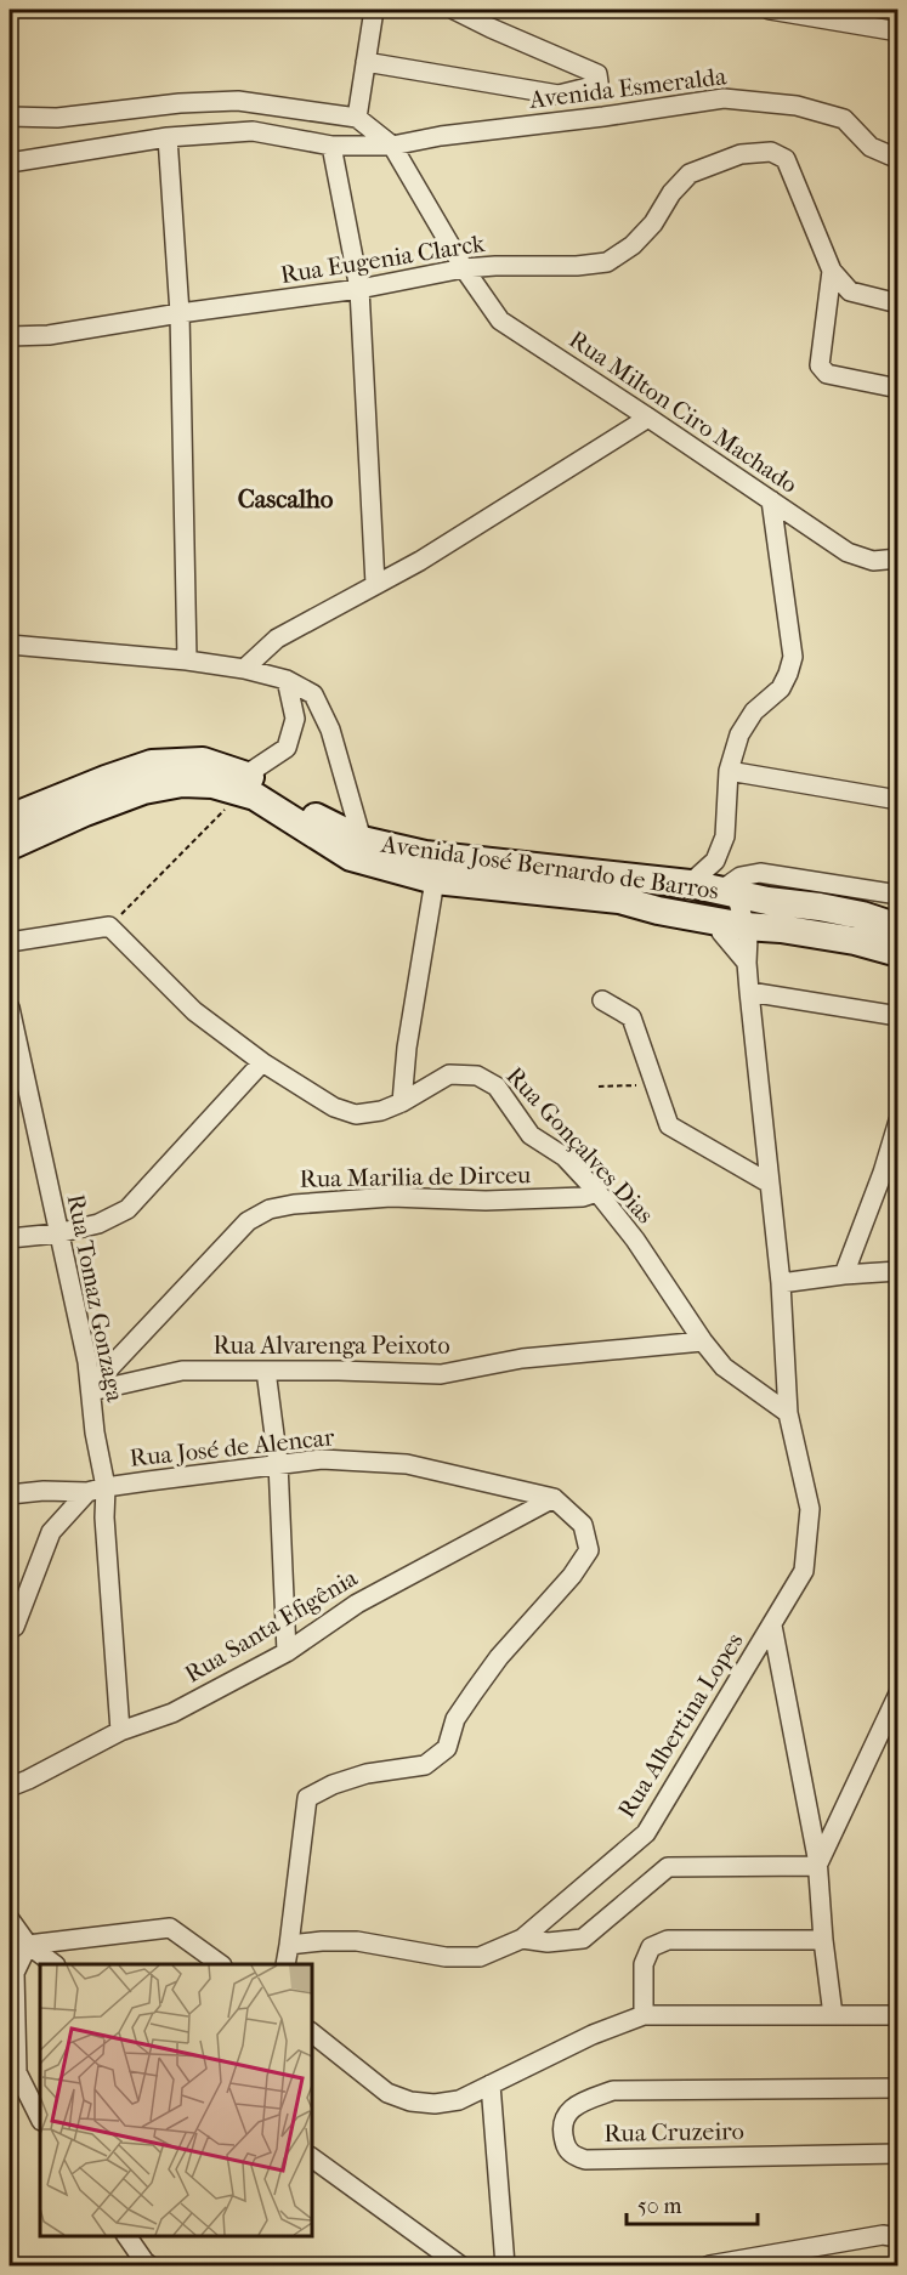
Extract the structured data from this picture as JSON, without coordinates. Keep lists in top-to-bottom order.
{
  "streets": {
    "main road": ["Avenida José Bernardo de Barros"],
    "street": [
      "Avenida Esmeralda",
      "Rua Eugenia Clarck",
      "Rua Milton Ciro Machado",
      "Rua Gonçalves Dias",
      "Rua Marilia de Dirceu",
      "Rua Tomaz Gonzaga",
      "Rua Alvarenga Peixoto",
      "Rua José de Alencar",
      "Rua Santa Efigênia",
      "Rua Albertina Lopes",
      "Rua Cruzeiro"
    ]
  },
  "crossings": [
    ["Avenida Esmeralda", "Rua Milton Ciro Machado"],
    ["Rua Eugenia Clarck", "Rua Milton Ciro Machado"],
    ["Avenida José Bernardo de Barros", "Rua Albertina Lopes"],
    ["Rua Gonçalves Dias", "Rua Marilia de Dirceu"],
    ["Rua Gonçalves Dias", "Rua Alvarenga Peixoto"],
    ["Rua Gonçalves Dias", "Rua Albertina Lopes"],
    ["Rua Marilia de Dirceu", "Rua Tomaz Gonzaga"],
    ["Rua Marilia de Dirceu", "Rua Alvarenga Peixoto"],
    ["Rua Tomaz Gonzaga", "Rua Alvarenga Peixoto"],
    ["Rua Tomaz Gonzaga", "Rua José de Alencar"],
    ["Rua Tomaz Gonzaga", "Rua Santa Efigênia"],
    ["Rua José de Alencar", "Rua Santa Efigênia"],
    ["Rua José de Alencar", "Rua Albertina Lopes"]
  ],
  "districts": ["Cascalho"],
  "scale_bar": "50 m"
}
